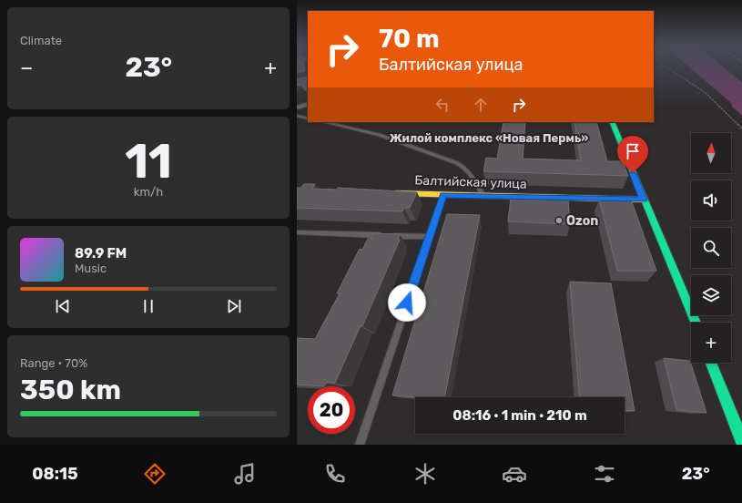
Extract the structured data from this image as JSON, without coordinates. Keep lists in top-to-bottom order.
{
  "streets": {
    "street": ["Балтийская улица"]
  },
  "districts": ["Жилой комплекс «Новая Пермь»"],
  "places": ["Ozon"],
  "north": "top",
  "page": {
    "tile": [
      "Climate",
      ["11", "km/h"],
      ["Range · 70%", "350 km"]
    ],
    "turn": ["70 m", "Балтийская улица"],
    "heat": ["−", "23°", "+"],
    "map_buttons": "+",
    "song": ["89.9 FM", "Music"],
    "limit": "20",
    "trip": "08:16 · 1 min · 210 m",
    "tabs": ["08:15", "23°"]
  }
}
